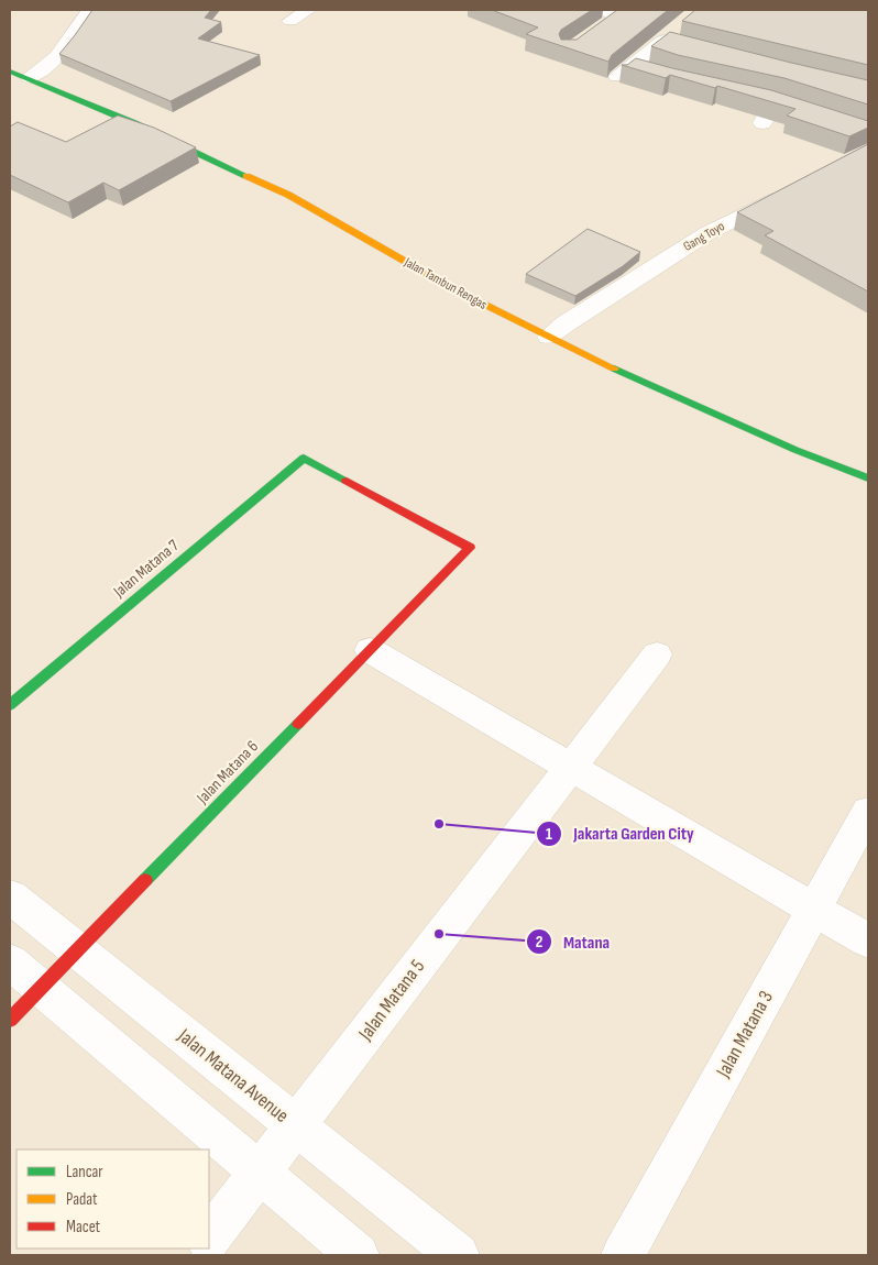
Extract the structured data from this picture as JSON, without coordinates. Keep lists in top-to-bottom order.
{
  "streets": {
    "street": [
      "Gang Toyo",
      "Jalan Tambun Rengas",
      "Jalan Matana 7",
      "Jalan Matana 6",
      "Jalan Matana 5",
      "Jalan Matana 3",
      "Jalan Matana Avenue"
    ]
  },
  "crossings": [
    ["Gang Toyo", "Jalan Tambun Rengas"],
    ["Jalan Matana 7", "Jalan Matana 6"],
    ["Jalan Matana 6", "Jalan Matana Avenue"],
    ["Jalan Matana 5", "Jalan Matana Avenue"]
  ],
  "places": ["Jakarta Garden City", "Matana"],
  "legend": ["Lancar", "Padat", "Macet"]
}
